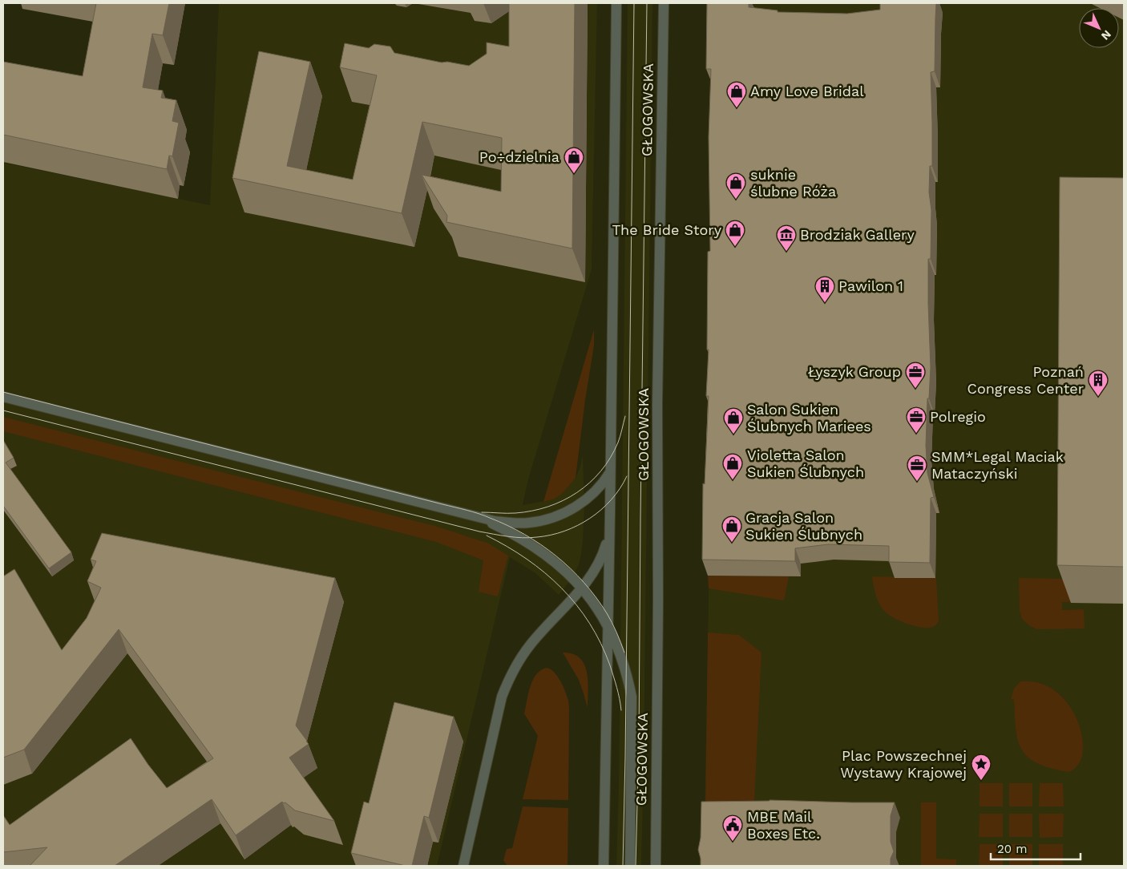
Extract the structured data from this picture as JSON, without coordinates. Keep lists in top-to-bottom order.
{
  "streets": {
    "street": ["GŁOGOWSKA"]
  },
  "places": {
    "shop": [
      "Amy Love Bridal",
      "Po÷dzielnia",
      "suknie ślubne Róża",
      "The Bride Story",
      "Salon Sukien Ślubnych Mariees",
      "Violetta Salon Sukien Ślubnych",
      "Gracja Salon Sukien Ślubnych"
    ],
    "museum": ["Brodziak Gallery"],
    "building": ["Pawilon 1", "Poznań Congress Center"],
    "office": ["Łyszyk Group", "Polregio", "SMM*Legal Maciak Mataczyński"],
    "place": ["Plac Powszechnej Wystawy Krajowej"],
    "public building": ["MBE Mail Boxes Etc."]
  },
  "scale_bar": "20 m",
  "north": "bottom right"
}
